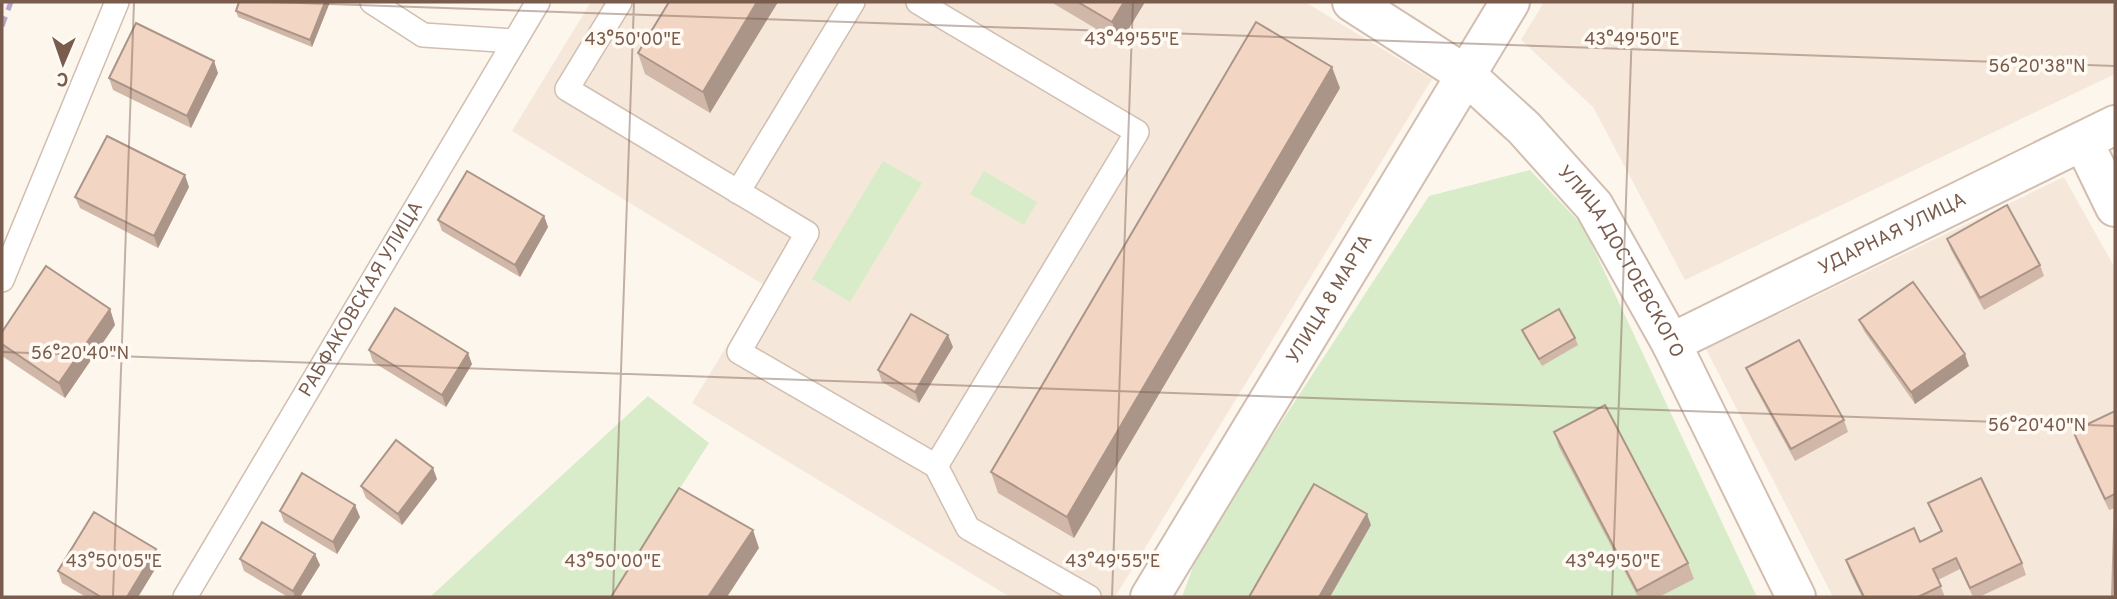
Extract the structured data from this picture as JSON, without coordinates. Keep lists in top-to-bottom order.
{
  "streets": {
    "street": ["УДАРНАЯ УЛИЦА", "УЛИЦА ДОСТОЕВСКОГО", "УЛИЦА 8 МАРТА"],
    "lane": ["РАБФАКОВСКАЯ УЛИЦА"]
  },
  "crossings": [
    ["УДАРНАЯ УЛИЦА", "УЛИЦА ДОСТОЕВСКОГО"],
    ["УЛИЦА ДОСТОЕВСКОГО", "УЛИЦА 8 МАРТА"]
  ],
  "north": "bottom",
  "coordinates": [
    "43°50'00\"E",
    "43°49'55\"E",
    "43°49'50\"E",
    "56°20'38\"N",
    "56°20'40\"N",
    "43°50'05\"E"
  ]
}
